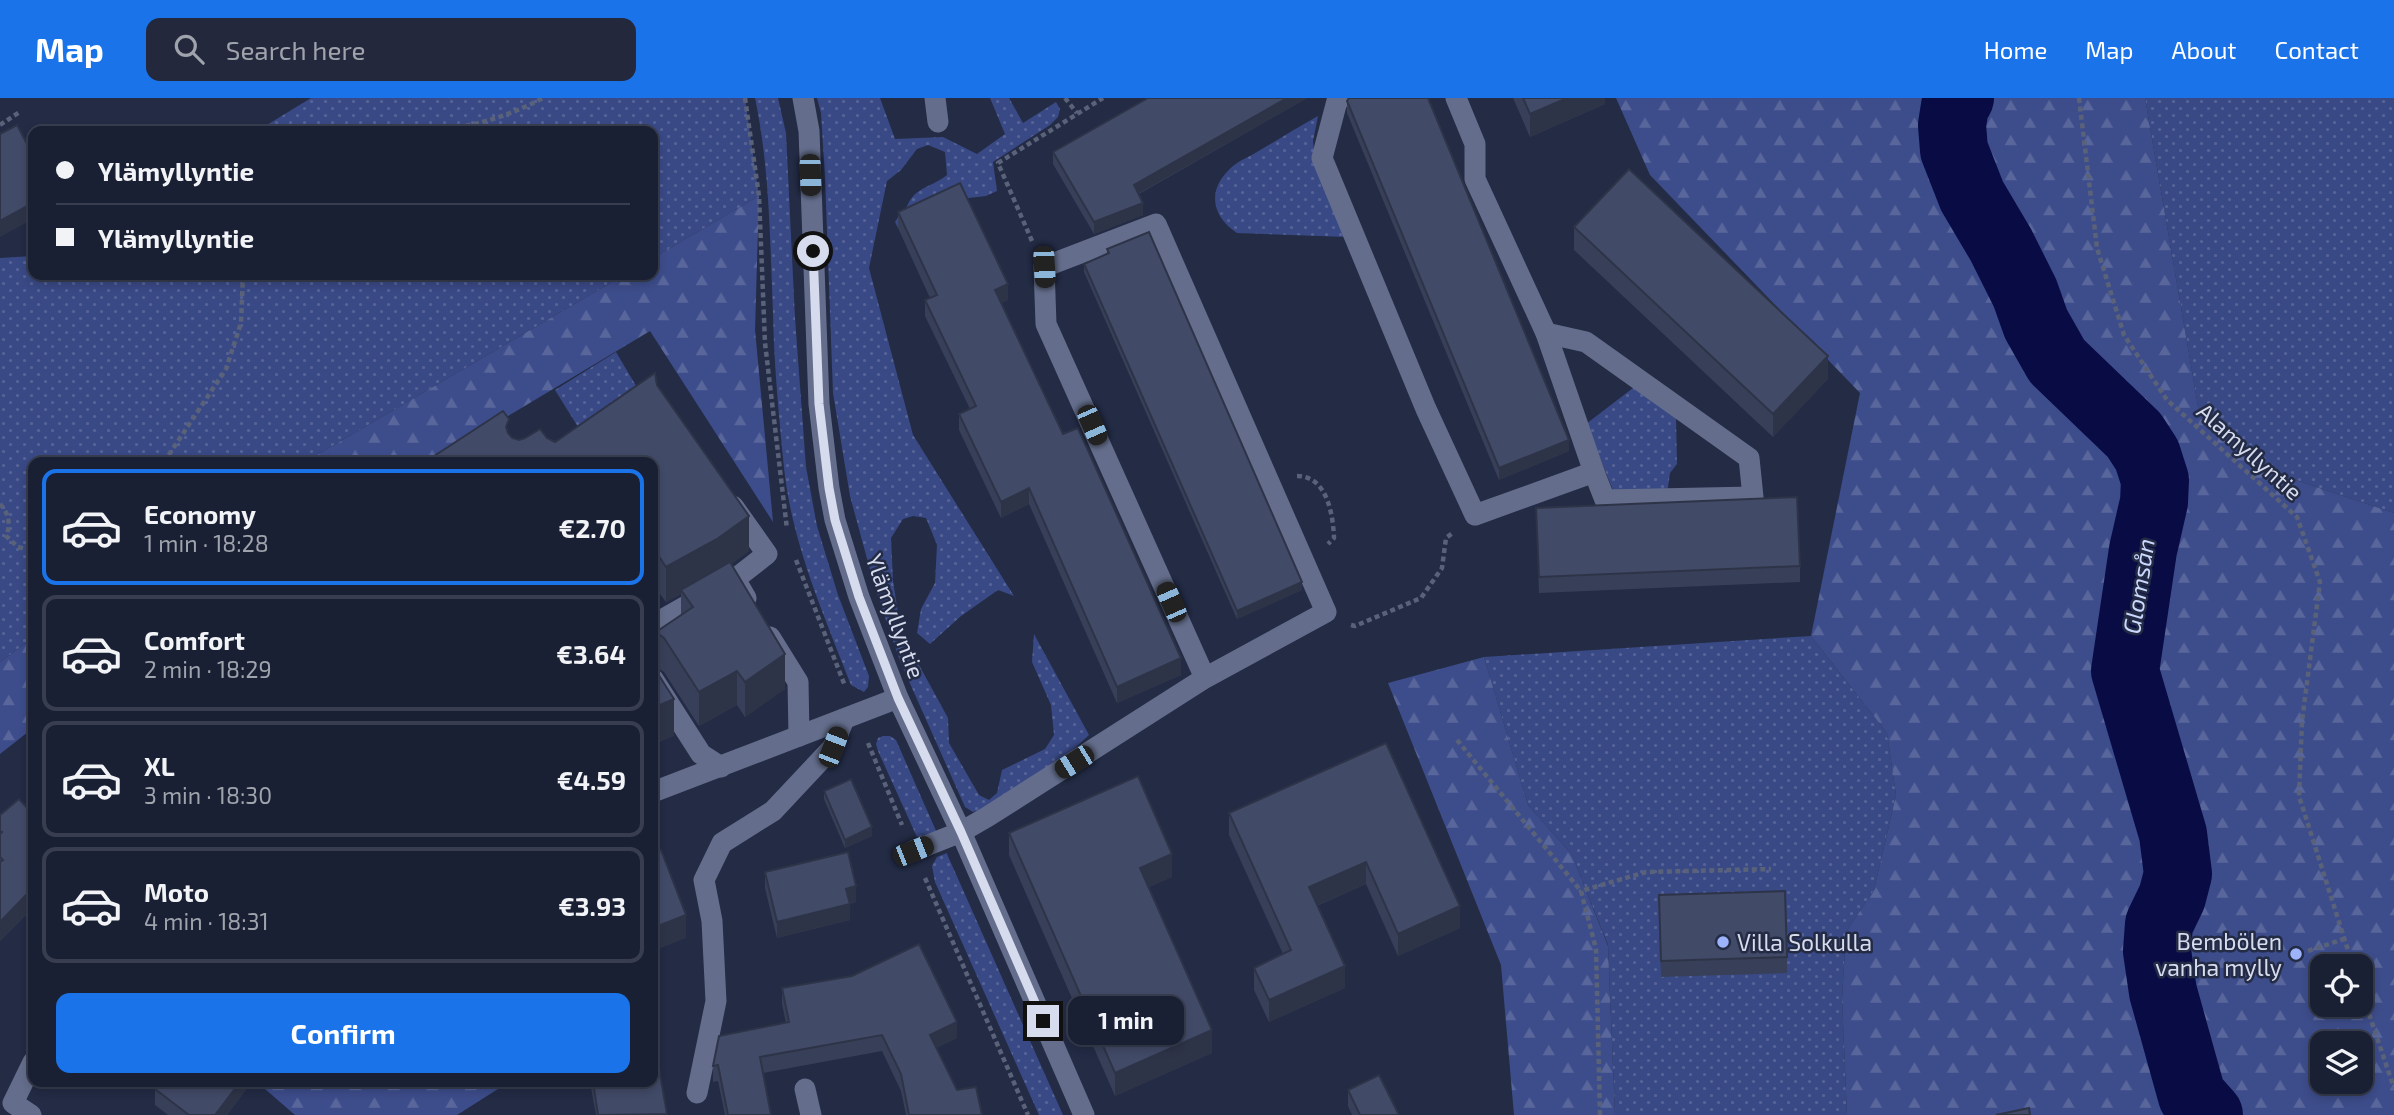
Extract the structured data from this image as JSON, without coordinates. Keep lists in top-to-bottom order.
{
  "streets": {
    "street": ["Ylämyllyntie"],
    "path": ["Alamyllyntie"]
  },
  "water": ["Glomsån"],
  "places": ["Villa Solkulla", "Bembölen vanha mylly"],
  "page": {
    "header": "Map",
    "search": "Search here",
    "nav": [
      "Home",
      "Map",
      "About",
      "Contact"
    ],
    "banner": ["Ylämyllyntie", "Ylämyllyntie"],
    "list": [
      {
        "name": "Economy",
        "note": "1 min · 18:28",
        "value": "€2.70"
      },
      {
        "name": "Comfort",
        "note": "2 min · 18:29",
        "value": "€3.64"
      },
      {
        "name": "XL",
        "note": "3 min · 18:30",
        "value": "€4.59"
      },
      {
        "name": "Moto",
        "note": "4 min · 18:31",
        "value": "€3.93"
      }
    ],
    "buttons": "Confirm",
    "bubble": "1 min"
  }
}
